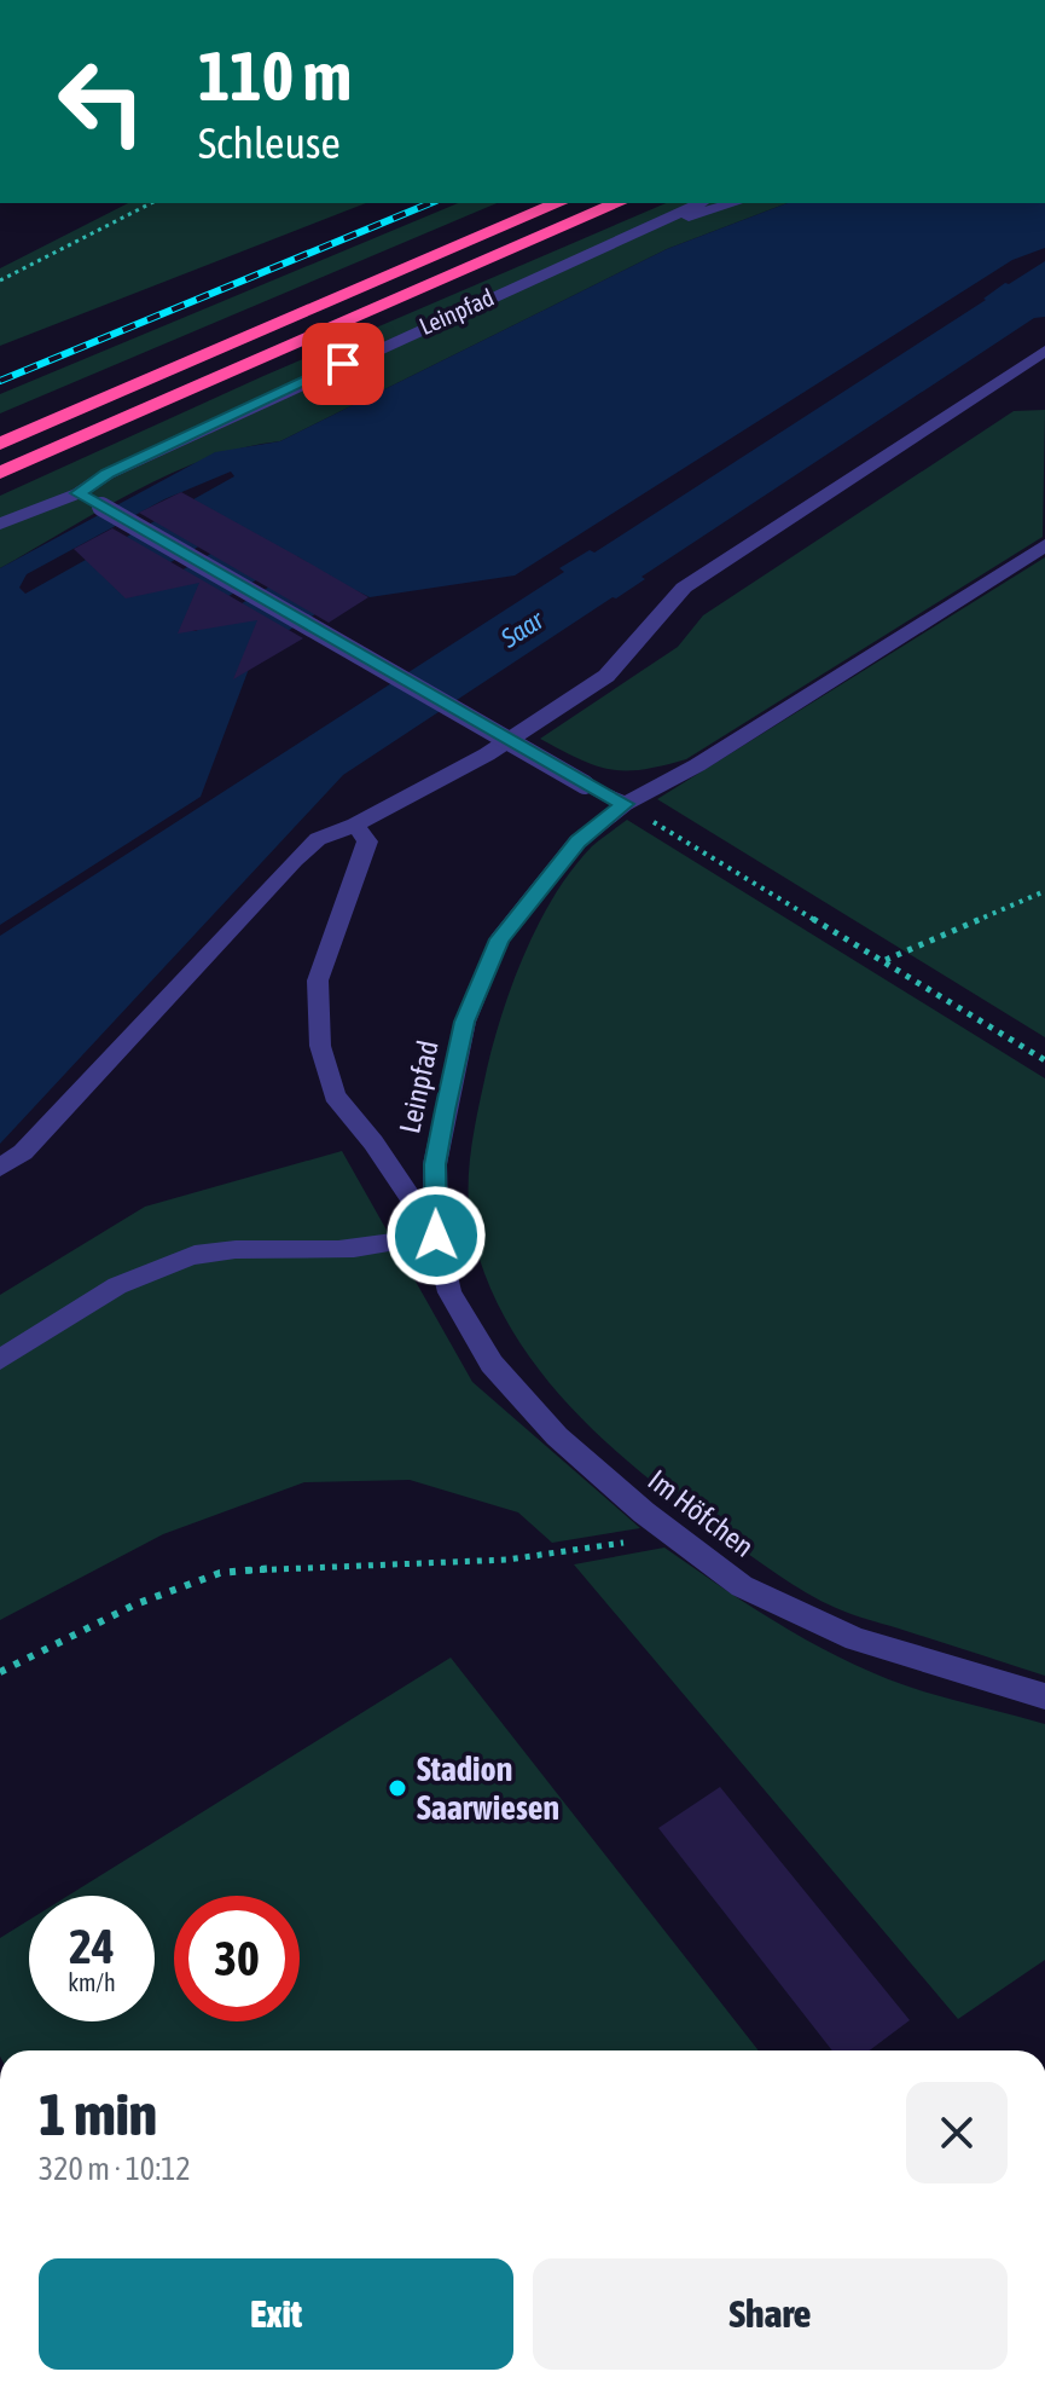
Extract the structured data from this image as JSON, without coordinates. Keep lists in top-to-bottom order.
{
  "streets": {
    "street": ["Leinpfad", "Im Höfchen"]
  },
  "crossings": [
    ["Leinpfad", "Im Höfchen"]
  ],
  "water": ["Saar"],
  "places": ["Stadion Saarwiesen"],
  "page": {
    "turn": ["110 m", "Schleuse"],
    "speed": "24 km/h",
    "limit": "30",
    "heading": ["1 min", "320 m · 10:12"],
    "buttons": ["Exit", "Share"]
  }
}
